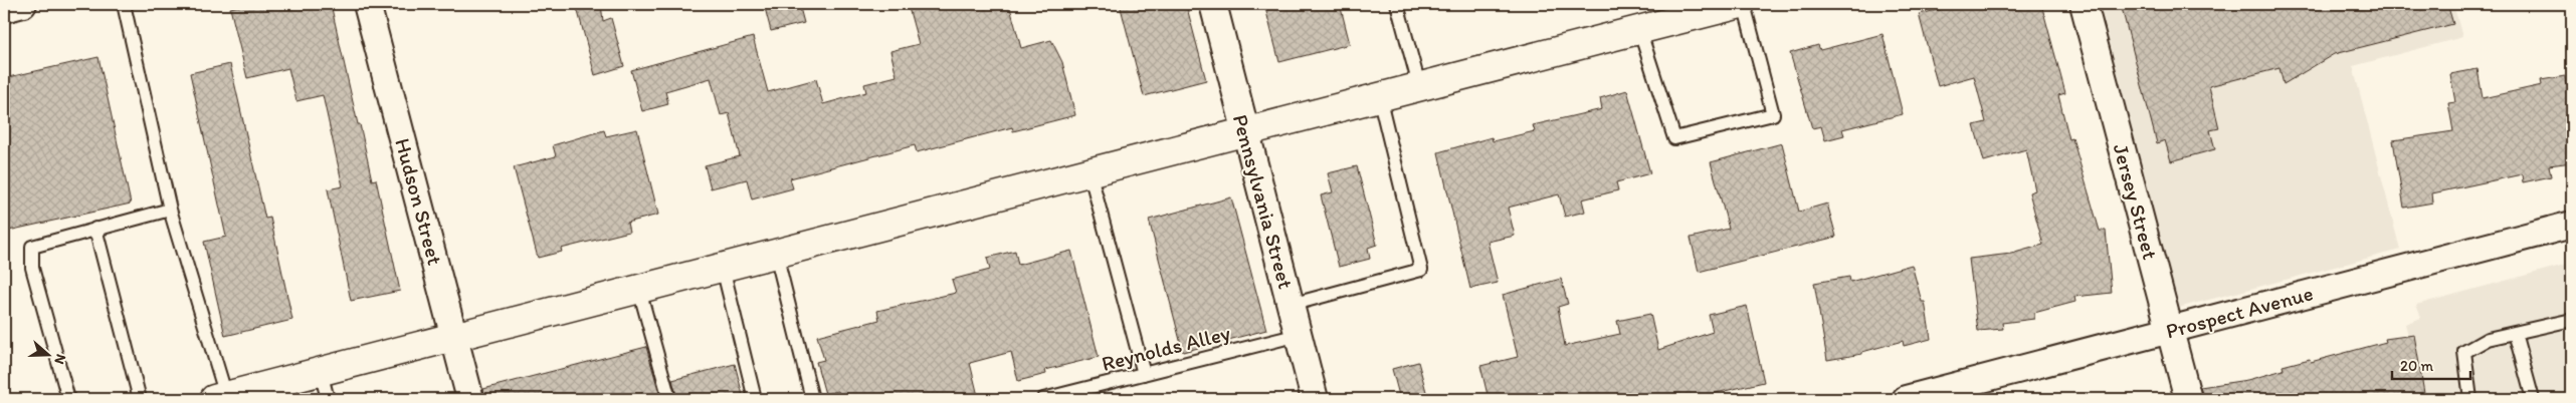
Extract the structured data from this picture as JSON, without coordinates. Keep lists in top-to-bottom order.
{
  "streets": {
    "street": [
      "Hudson Street",
      "Pennsylvania Street",
      "Jersey Street",
      "Prospect Avenue"
    ],
    "lane": ["Reynolds Alley"]
  },
  "crossings": [
    ["Pennsylvania Street", "Reynolds Alley"],
    ["Jersey Street", "Prospect Avenue"]
  ],
  "scale_bar": "20 m",
  "north": "right"
}
